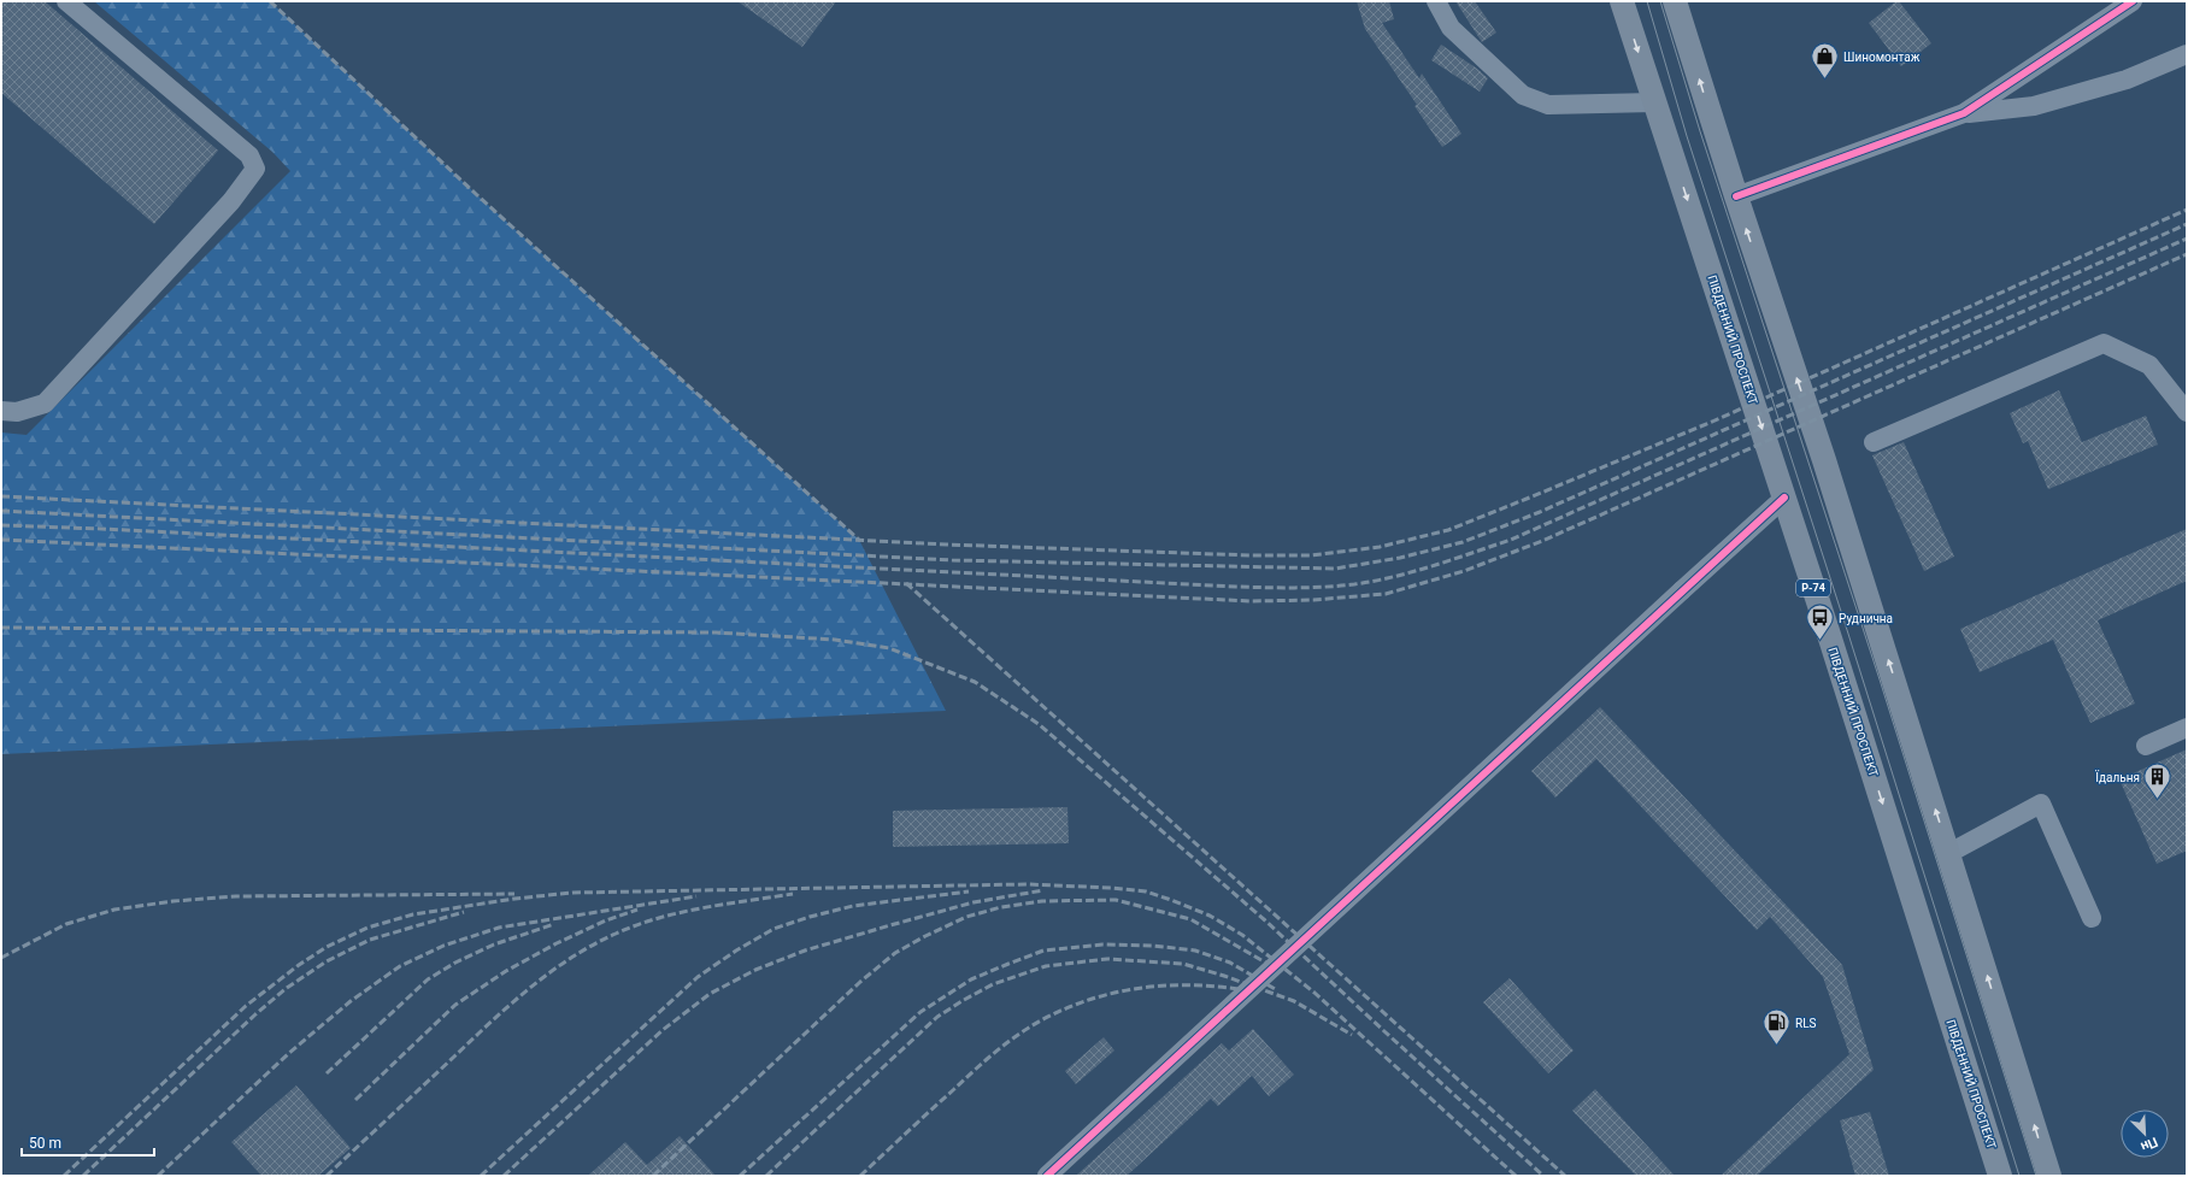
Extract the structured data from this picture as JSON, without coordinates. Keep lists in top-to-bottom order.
{
  "streets": {
    "main road": ["ПІВДЕННИЙ ПРОСПЕКТ", "Р-74"]
  },
  "places": {
    "shop": ["Шиномонтаж"],
    "bus stop": ["Руднична"],
    "building": ["Їдальня"],
    "fuel station": ["RLS"]
  },
  "scale_bar": "50 m",
  "north": "bottom right"
}
